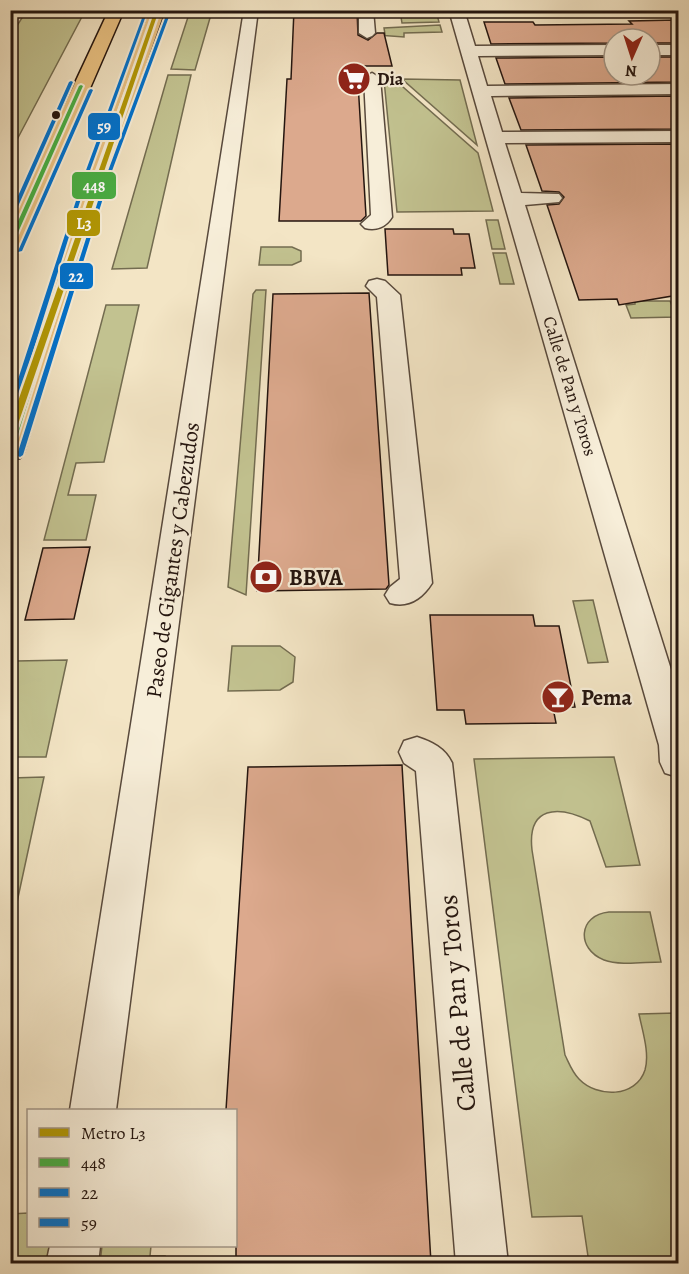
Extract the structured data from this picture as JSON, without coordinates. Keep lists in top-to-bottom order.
{
  "streets": {
    "street": ["Calle de Pan y Toros", "Paseo de Gigantes y Cabezudos"]
  },
  "places": {
    "supermarket": ["Dia"],
    "bank": ["BBVA"],
    "bar": ["Pema"]
  },
  "lines": [
    "metro line L3",
    "transit line 448",
    "transit line 59",
    "transit line 22"
  ],
  "legend": [
    "Metro L3",
    "448",
    "22",
    "59"
  ],
  "north": "bottom"
}
